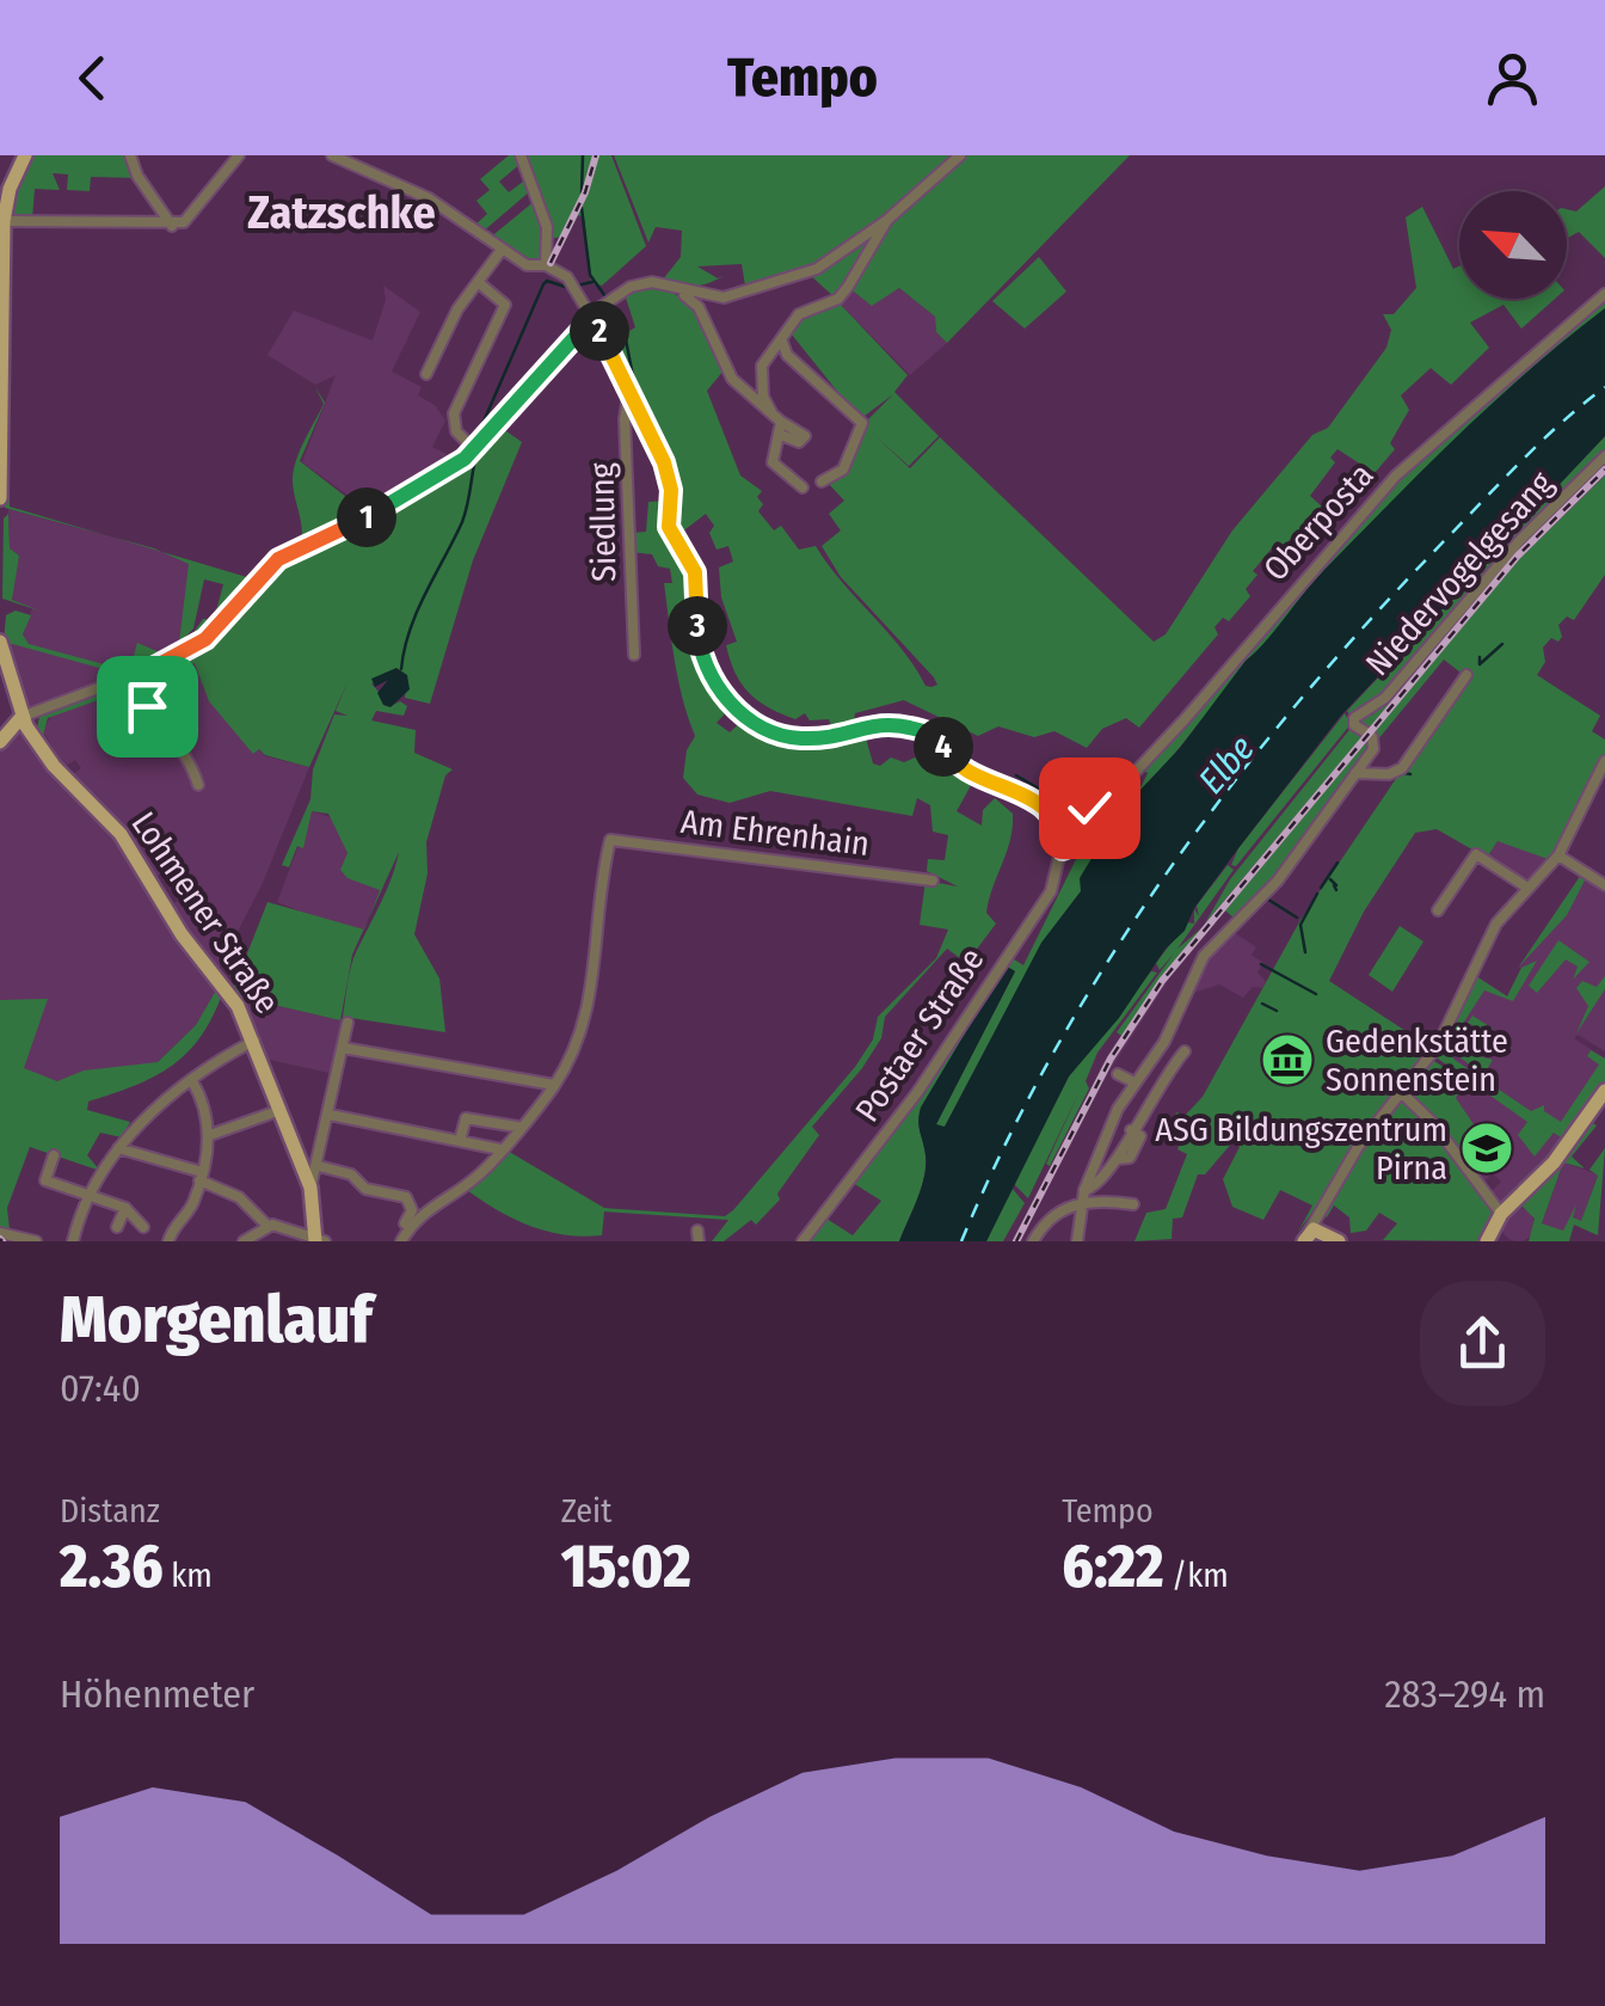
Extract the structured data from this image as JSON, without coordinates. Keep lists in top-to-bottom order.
{
  "streets": {
    "main road": ["Lohmener Straße"],
    "street": [
      "Siedlung",
      "Oberposta",
      "Niedervogelgesang",
      "Am Ehrenhain",
      "Postaer Straße"
    ]
  },
  "districts": ["Zatzschke"],
  "water": ["Elbe"],
  "places": {
    "museum": ["Gedenkstätte Sonnenstein"],
    "school or university": ["ASG Bildungszentrum Pirna"]
  },
  "north": "top left",
  "page": {
    "header": "Tempo",
    "pins": [
      "2",
      "1",
      "3",
      "4"
    ],
    "heading": ["Morgenlauf", "07:40"],
    "stats": [
      ["Distanz", "2.36 km"],
      ["Zeit", "15:02"],
      ["Tempo", "6:22 /km"]
    ],
    "chart": ["Höhenmeter", "283–294 m"]
  }
}
